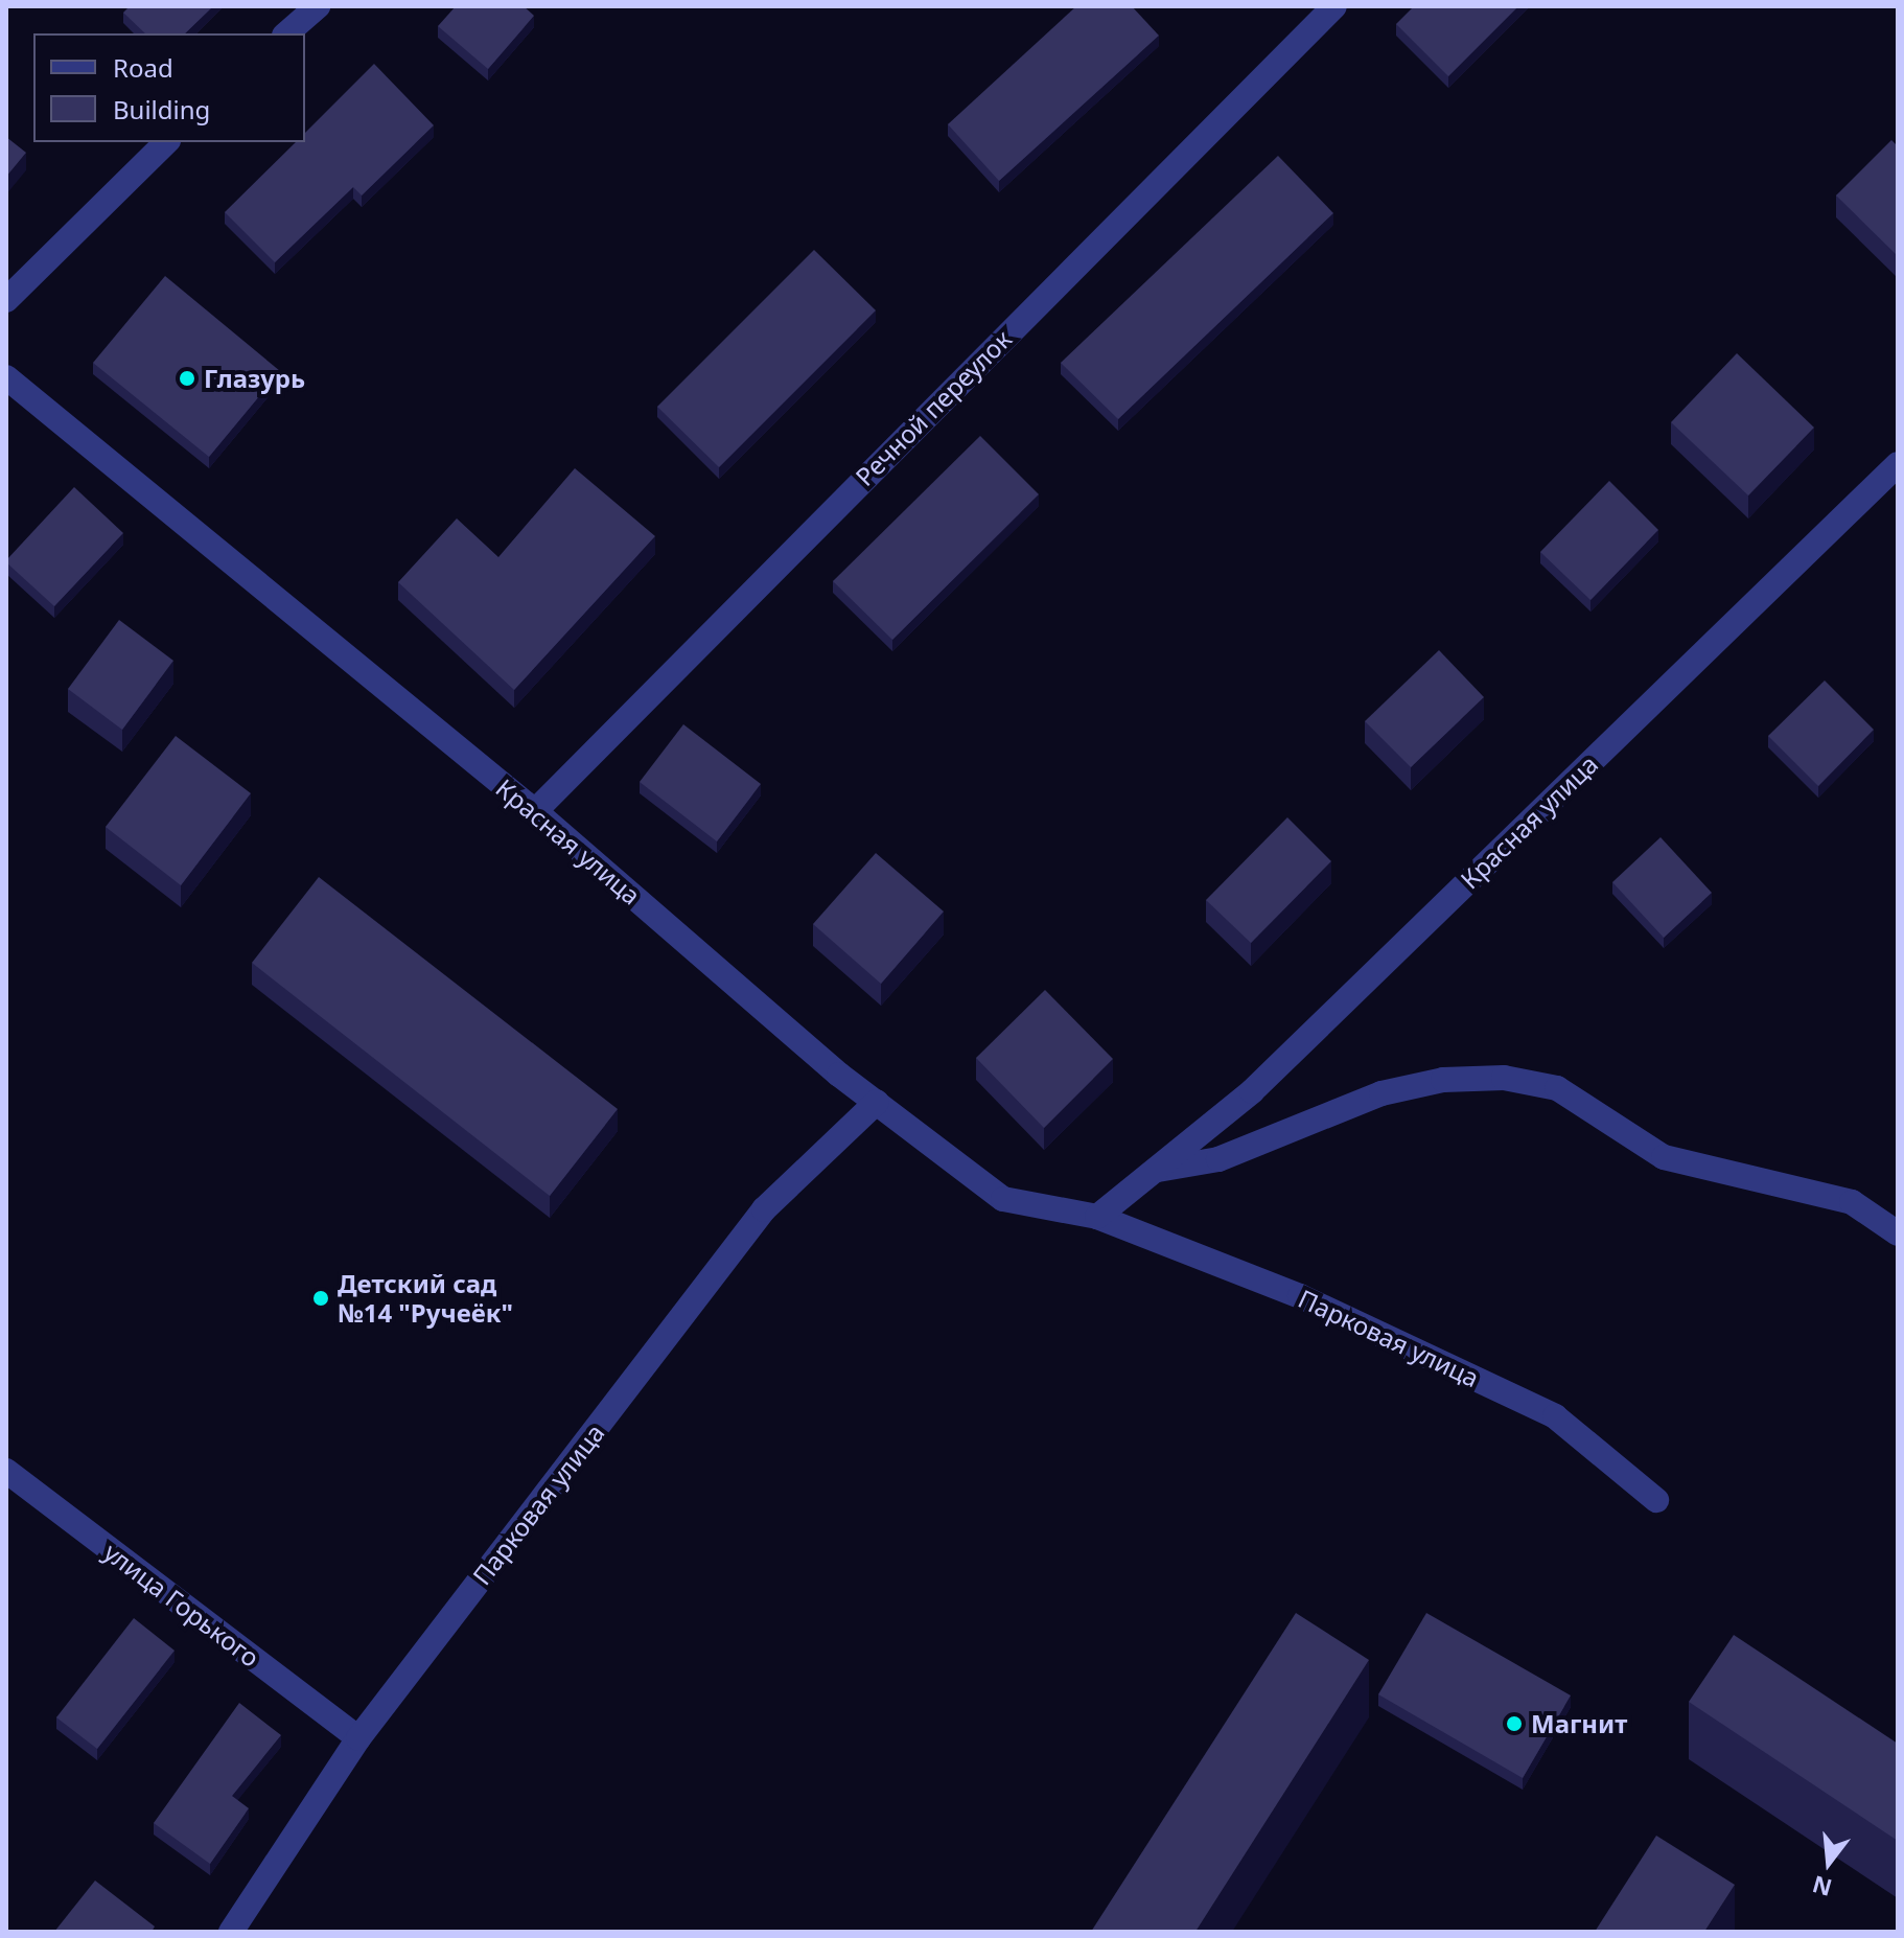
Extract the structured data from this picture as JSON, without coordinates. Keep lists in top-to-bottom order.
{
  "streets": {
    "street": [
      "Речной переулок",
      "Красная улица",
      "Парковая улица",
      "улица Горького"
    ]
  },
  "crossings": [
    ["Речной переулок", "Красная улица"],
    ["Красная улица", "Парковая улица"],
    ["Парковая улица", "улица Горького"]
  ],
  "places": ["Глазурь", "Детский сад №14 \"Ручеёк\"", "Магнит"],
  "legend": ["Road", "Building"],
  "north": "bottom"
}
